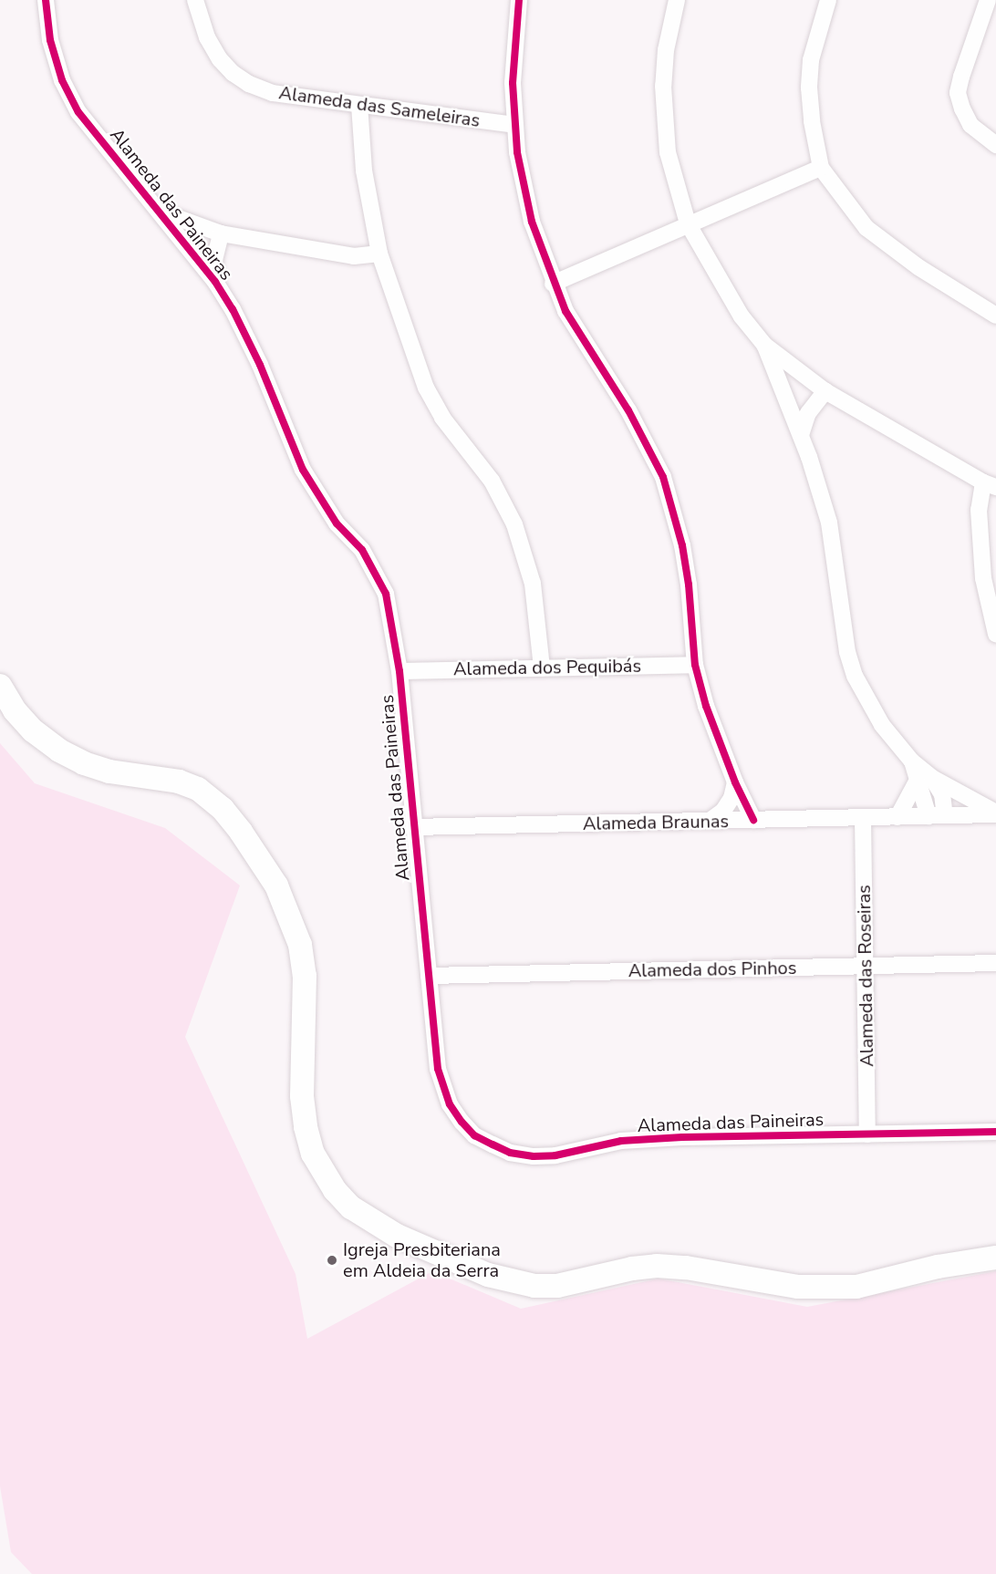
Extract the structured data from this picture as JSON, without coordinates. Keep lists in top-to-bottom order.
{
  "streets": {
    "street": [
      "Alameda das Sameleiras",
      "Alameda das Paineiras",
      "Alameda dos Pequibás",
      "Alameda Braunas",
      "Alameda dos Pinhos",
      "Alameda das Roseiras"
    ]
  },
  "crossings": [
    ["Alameda das Paineiras", "Alameda dos Pequibás"],
    ["Alameda das Paineiras", "Alameda Braunas"],
    ["Alameda das Paineiras", "Alameda dos Pinhos"],
    ["Alameda das Paineiras", "Alameda das Roseiras"],
    ["Alameda Braunas", "Alameda das Roseiras"],
    ["Alameda dos Pinhos", "Alameda das Roseiras"]
  ],
  "places": ["Igreja Presbiteriana em Aldeia da Serra"]
}
